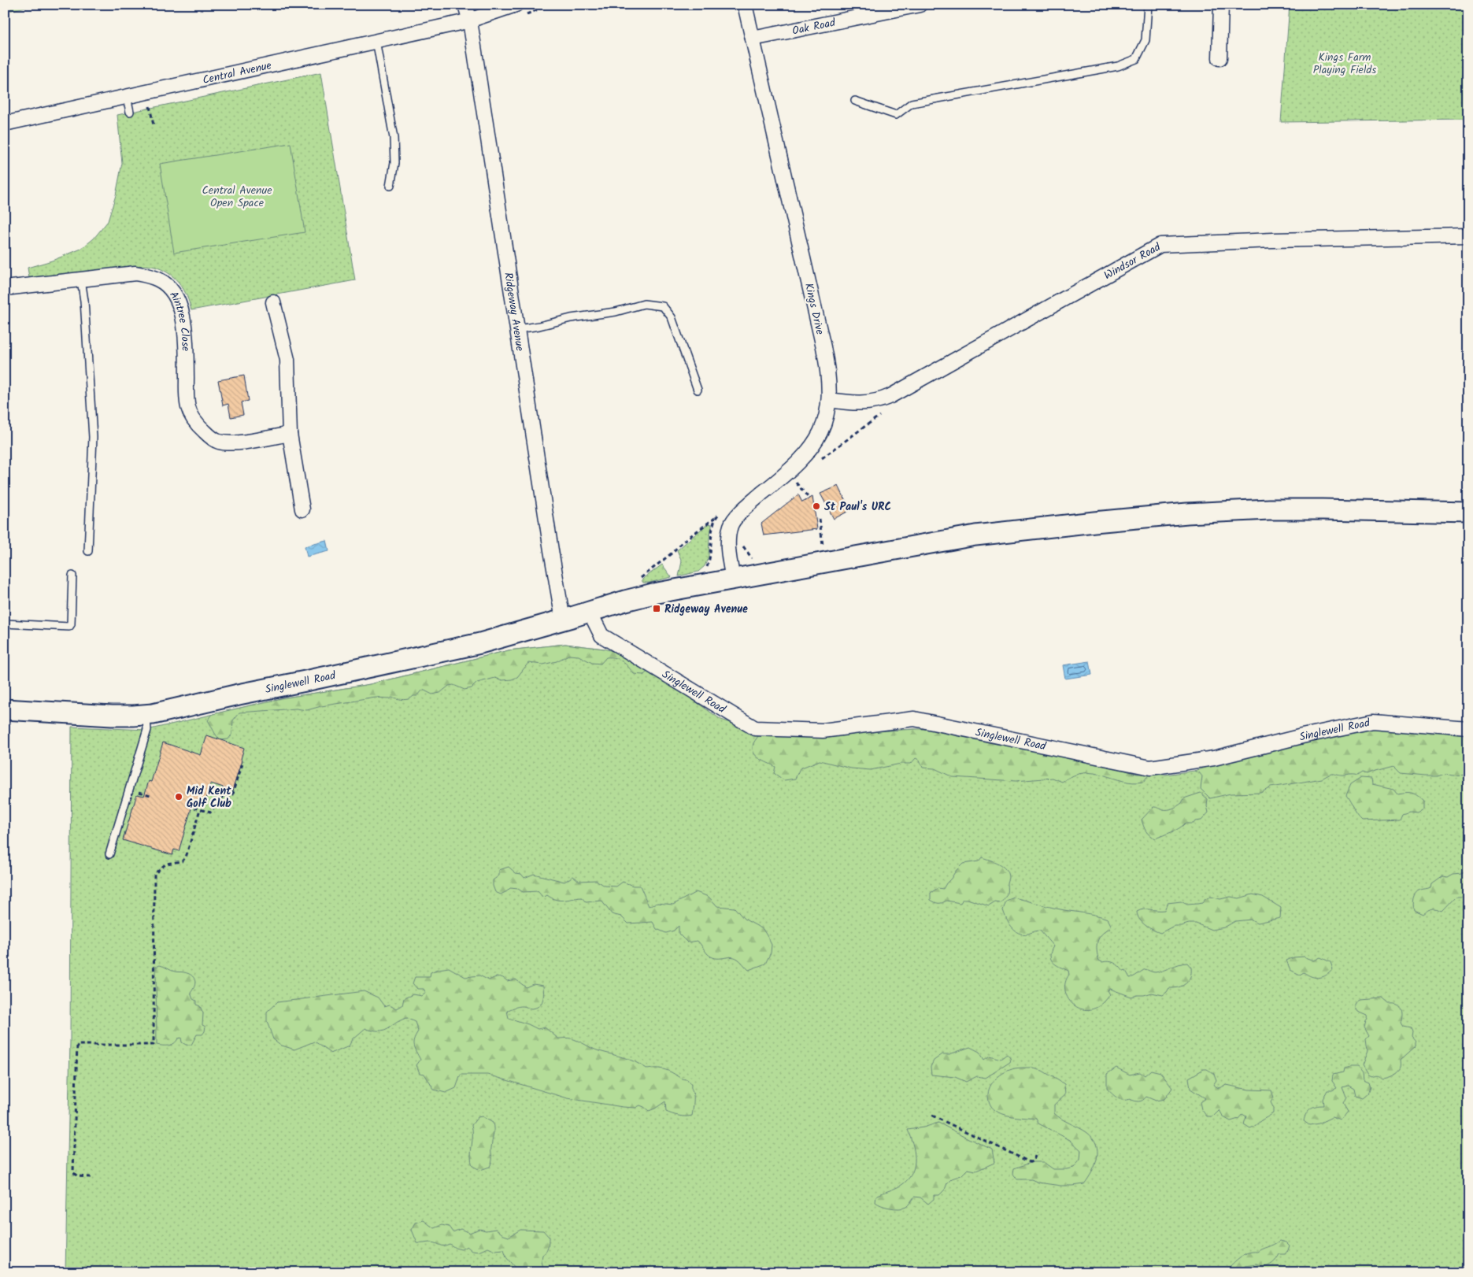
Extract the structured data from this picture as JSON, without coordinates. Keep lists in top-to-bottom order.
{
  "streets": {
    "street": [
      "Oak Road",
      "Central Avenue",
      "Windsor Road",
      "Kings Drive",
      "Ridgeway Avenue",
      "Aintree Close",
      "Singlewell Road"
    ]
  },
  "crossings": [
    ["Oak Road", "Kings Drive"],
    ["Central Avenue", "Ridgeway Avenue"],
    ["Windsor Road", "Kings Drive"],
    ["Kings Drive", "Singlewell Road"],
    ["Ridgeway Avenue", "Singlewell Road"]
  ],
  "parks": ["Kings Farm Playing Fields", "Central Avenue Open Space"],
  "places": {
    "other": ["St Paul's URC", "Mid Kent Golf Club"],
    "transit": ["Ridgeway Avenue"]
  }
}
